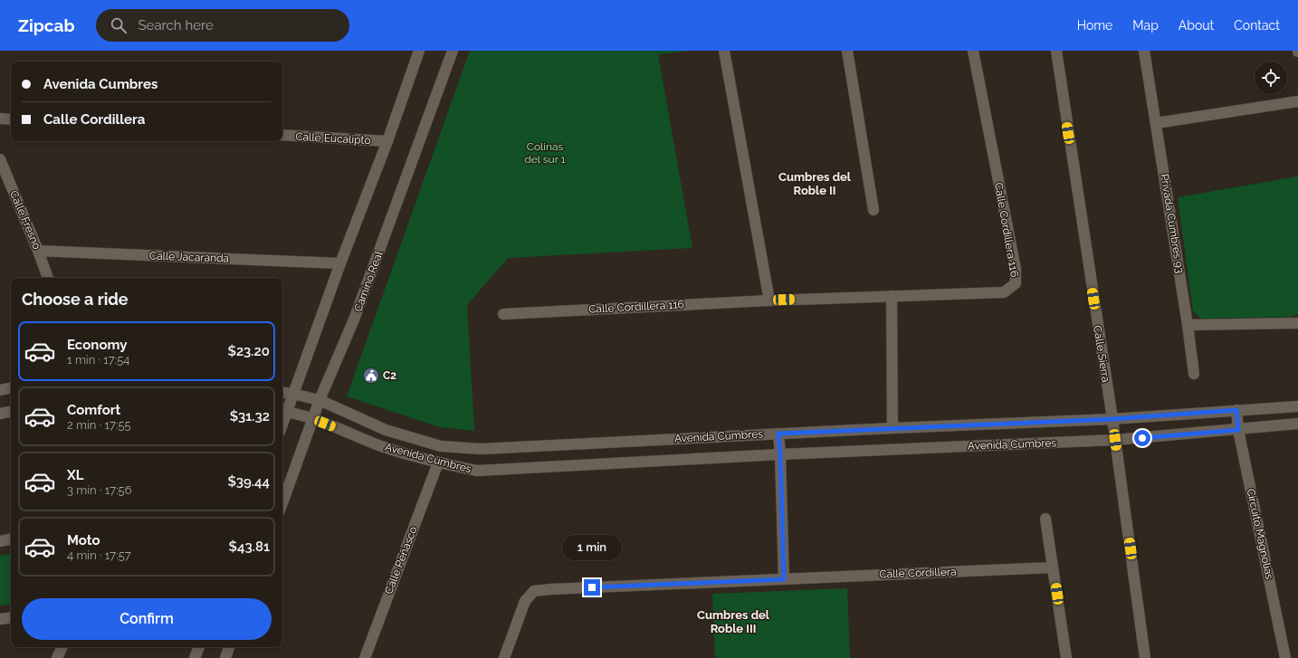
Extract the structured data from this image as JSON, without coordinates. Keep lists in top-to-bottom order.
{
  "streets": {
    "street": [
      "Calle Eucalipto",
      "Calle Fresno",
      "Privada Cumbres 93",
      "Calle Cordillera 116",
      "Calle Jacaranda",
      "Camino Real",
      "Calle Sierra",
      "Avenida Cumbres",
      "Circuito Magnolias",
      "Calle Peñasco",
      "Calle Cordillera"
    ]
  },
  "crossings": [
    ["Calle Fresno", "Calle Jacaranda"],
    ["Camino Real", "Avenida Cumbres"],
    ["Calle Sierra", "Avenida Cumbres"],
    ["Avenida Cumbres", "Circuito Magnolias"],
    ["Avenida Cumbres", "Calle Peñasco"]
  ],
  "districts": ["Cumbres del Roble II", "Cumbres del Roble III"],
  "parks": ["Colinas del sur 1"],
  "places": {
    "public building": ["C2"]
  },
  "page": {
    "header": "Zipcab",
    "search": "Search here",
    "nav": [
      "Home",
      "Map",
      "About",
      "Contact"
    ],
    "banner": ["Avenida Cumbres", "Calle Cordillera"],
    "heading": "Choose a ride",
    "list": [
      {
        "name": "Economy",
        "note": "1 min · 17:54",
        "value": "$23.20"
      },
      {
        "name": "Comfort",
        "note": "2 min · 17:55",
        "value": "$31.32"
      },
      {
        "name": "XL",
        "note": "3 min · 17:56",
        "value": "$39.44"
      },
      {
        "name": "Moto",
        "note": "4 min · 17:57",
        "value": "$43.81"
      }
    ],
    "bubble": "1 min",
    "buttons": "Confirm"
  }
}
